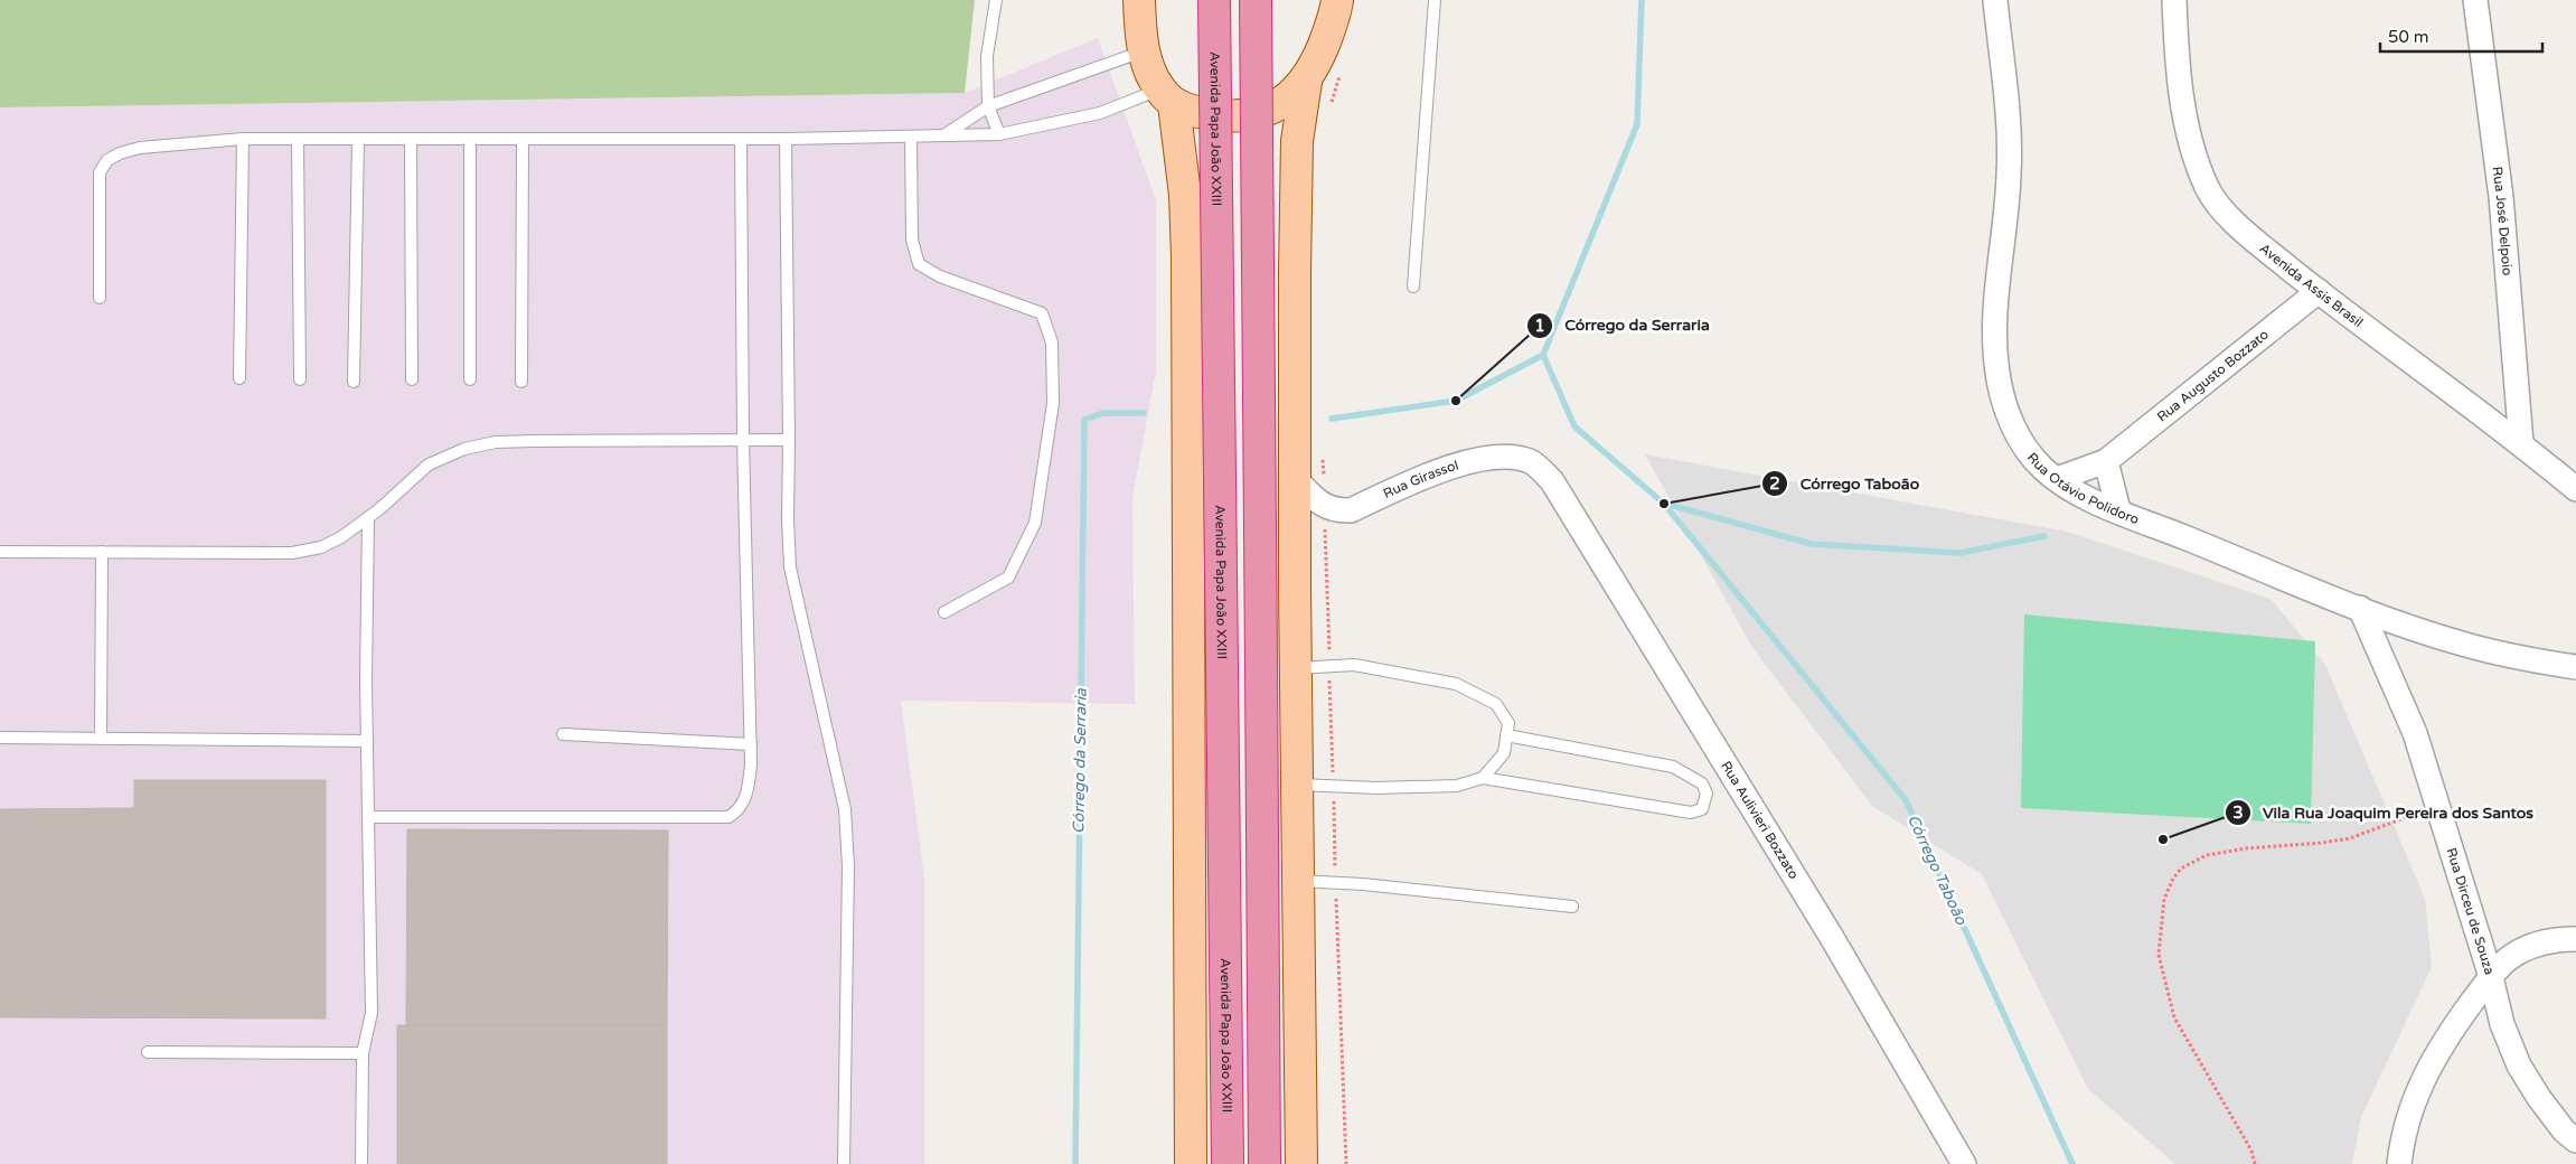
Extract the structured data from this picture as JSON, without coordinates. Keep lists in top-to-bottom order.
{
  "streets": {
    "highway": ["Avenida Papa João XXIII"],
    "street": [
      "Rua José Delpoio",
      "Avenida Assis Brasil",
      "Rua Augusto Bozzato",
      "Rua Girassol",
      "Rua Otávio Polidoro",
      "Rua Aulivieri Bozzato",
      "Rua Dirceu de Souza"
    ]
  },
  "crossings": [
    ["Rua José Delpoio", "Avenida Assis Brasil"],
    ["Avenida Assis Brasil", "Rua Augusto Bozzato"],
    ["Rua Augusto Bozzato", "Rua Otávio Polidoro"],
    ["Rua Girassol", "Rua Aulivieri Bozzato"],
    ["Rua Otávio Polidoro", "Rua Dirceu de Souza"]
  ],
  "water": ["Córrego da Serraria", "Córrego Taboão"],
  "places": ["Córrego da Serraria", "Córrego Taboão", "Vila Rua Joaquim Pereira dos Santos"],
  "scale_bar": "50 m"
}
